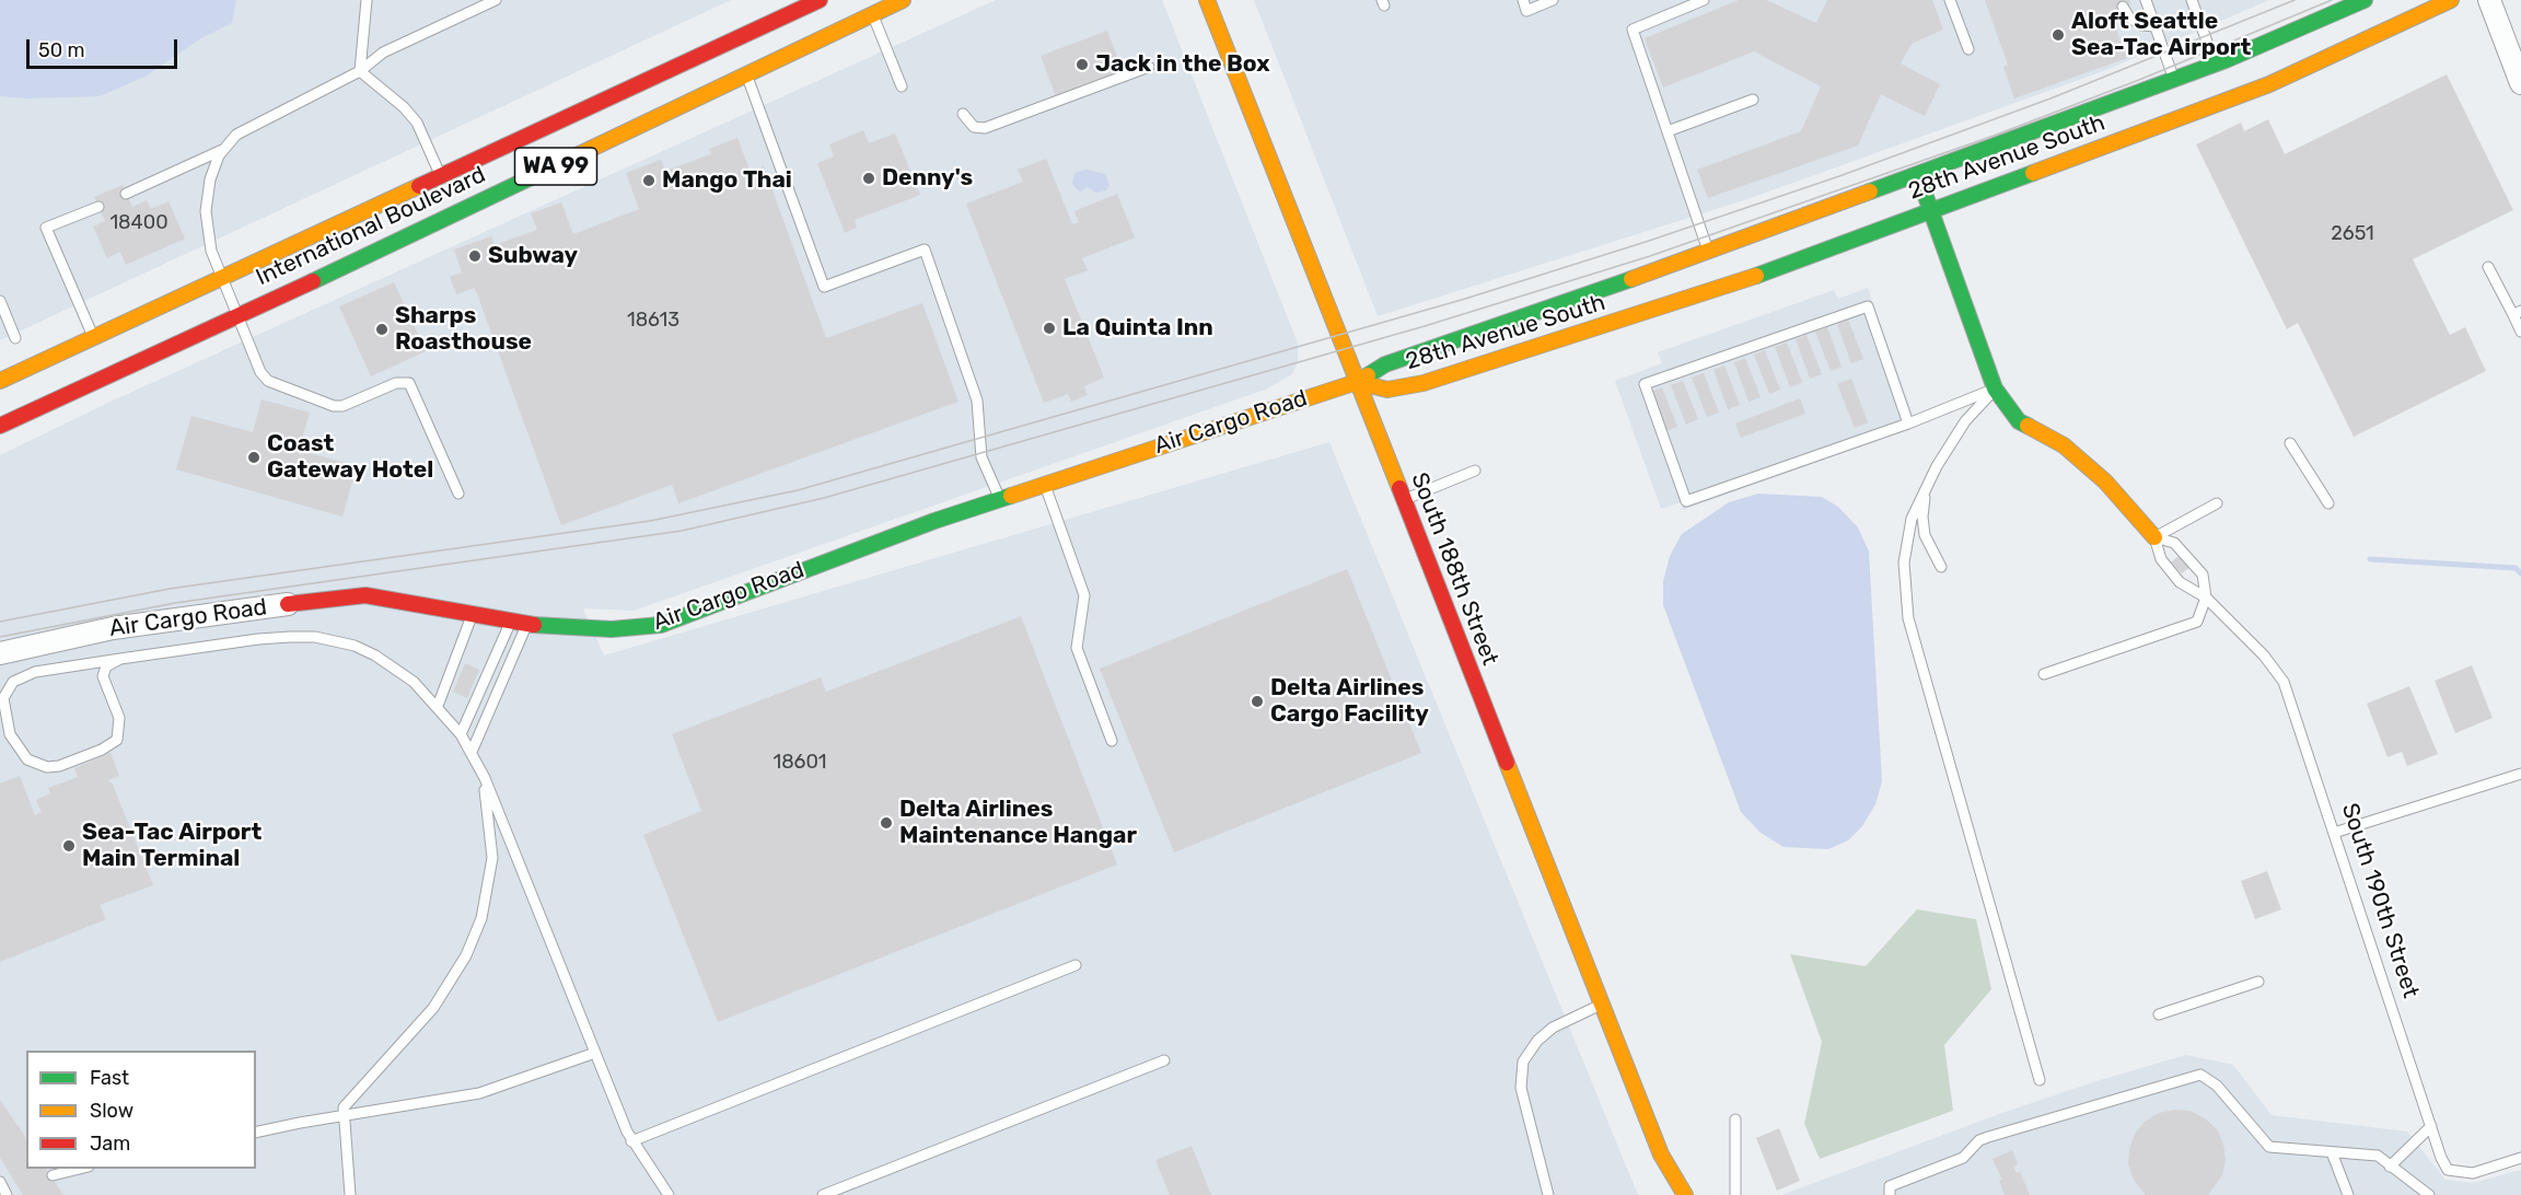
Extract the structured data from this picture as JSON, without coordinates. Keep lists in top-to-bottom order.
{
  "streets": {
    "main road": [
      "28th Avenue South",
      "WA 99",
      "International Boulevard",
      "Air Cargo Road",
      "South 188th Street"
    ],
    "lane": ["South 190th Street"]
  },
  "crossings": [
    ["28th Avenue South", "Air Cargo Road"],
    ["28th Avenue South", "South 188th Street"],
    ["Air Cargo Road", "South 188th Street"]
  ],
  "places": [
    "Aloft Seattle Sea-Tac Airport",
    "Jack in the Box",
    "Denny's",
    "Mango Thai",
    "Subway",
    "La Quinta Inn",
    "Sharps Roasthouse",
    "Coast Gateway Hotel",
    "Delta Airlines Cargo Facility",
    "Delta Airlines Maintenance Hangar",
    "Sea-Tac Airport Main Terminal"
  ],
  "house_numbers": [
    "18400",
    "2651",
    "18613",
    "18601"
  ],
  "legend": ["Fast", "Slow", "Jam"],
  "scale_bar": "50 m"
}
